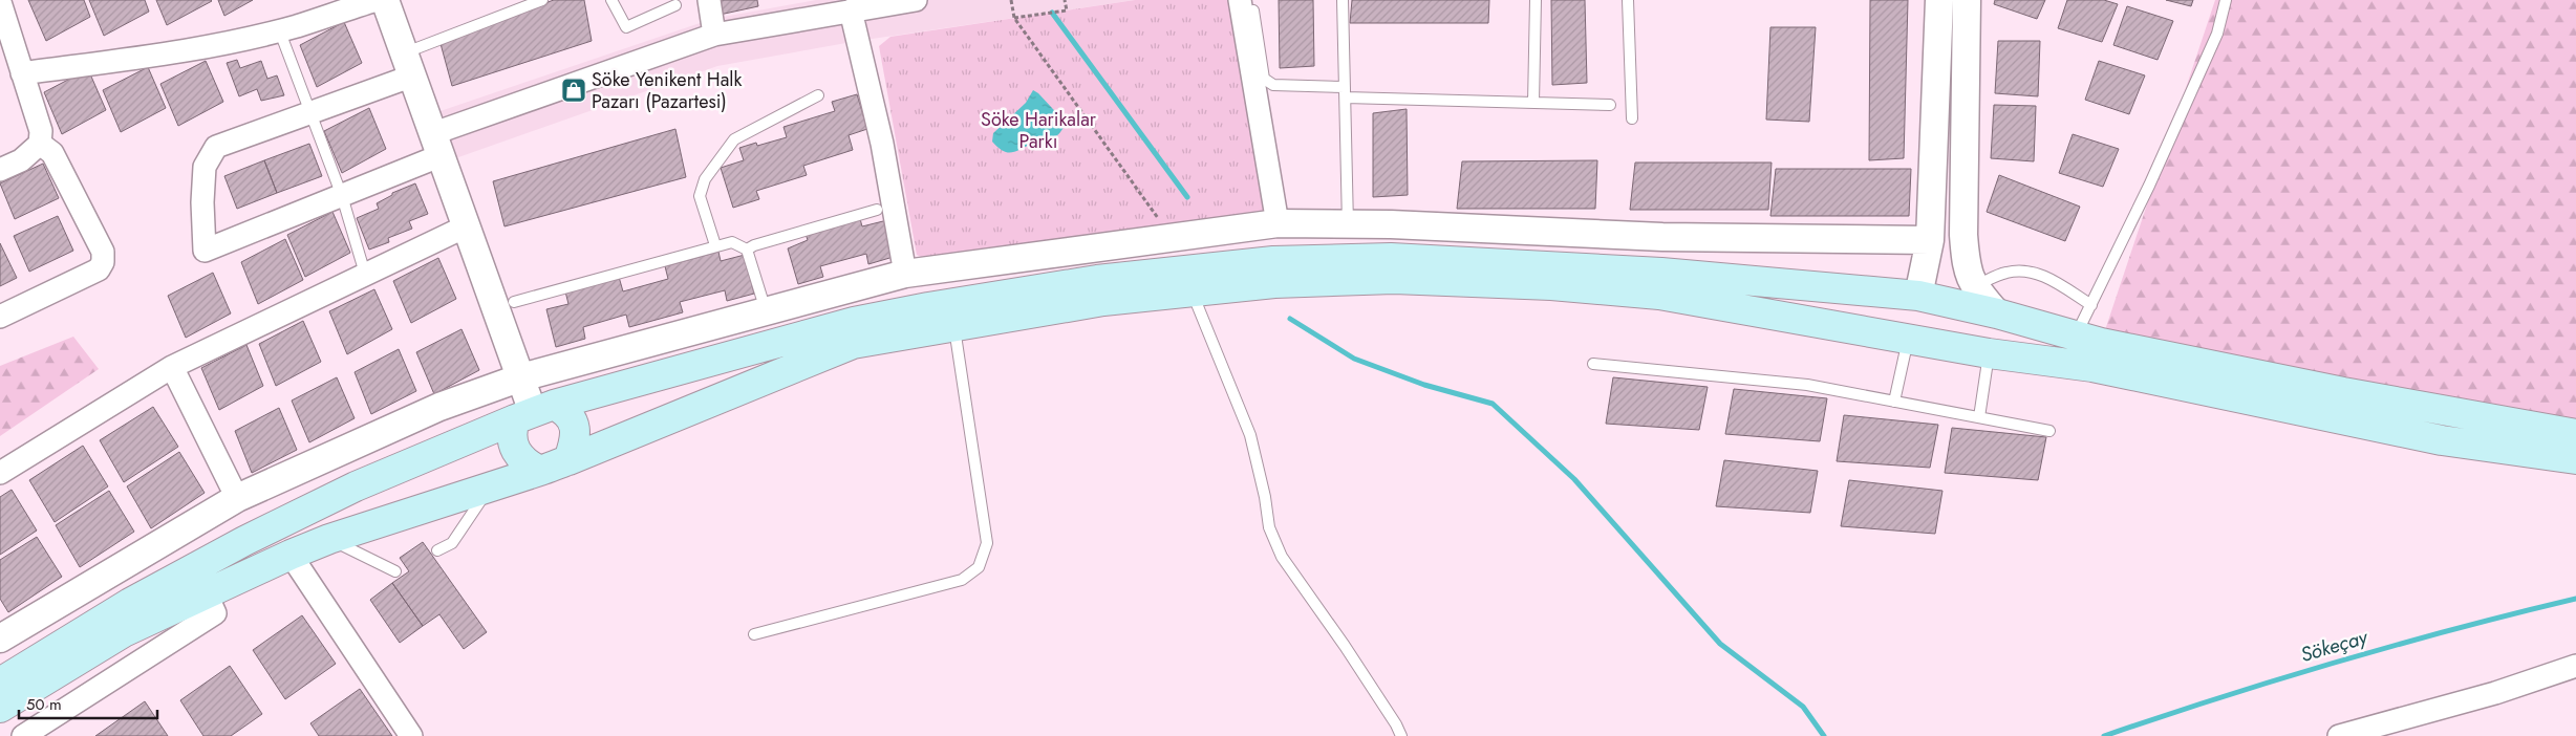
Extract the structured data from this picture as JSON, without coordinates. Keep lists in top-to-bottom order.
{
  "water": ["Sökeçay"],
  "parks": ["Söke Harikalar Parkı"],
  "places": {
    "shop": ["Söke Yenikent Halk Pazarı (Pazartesi)"]
  },
  "scale_bar": "50 m"
}
